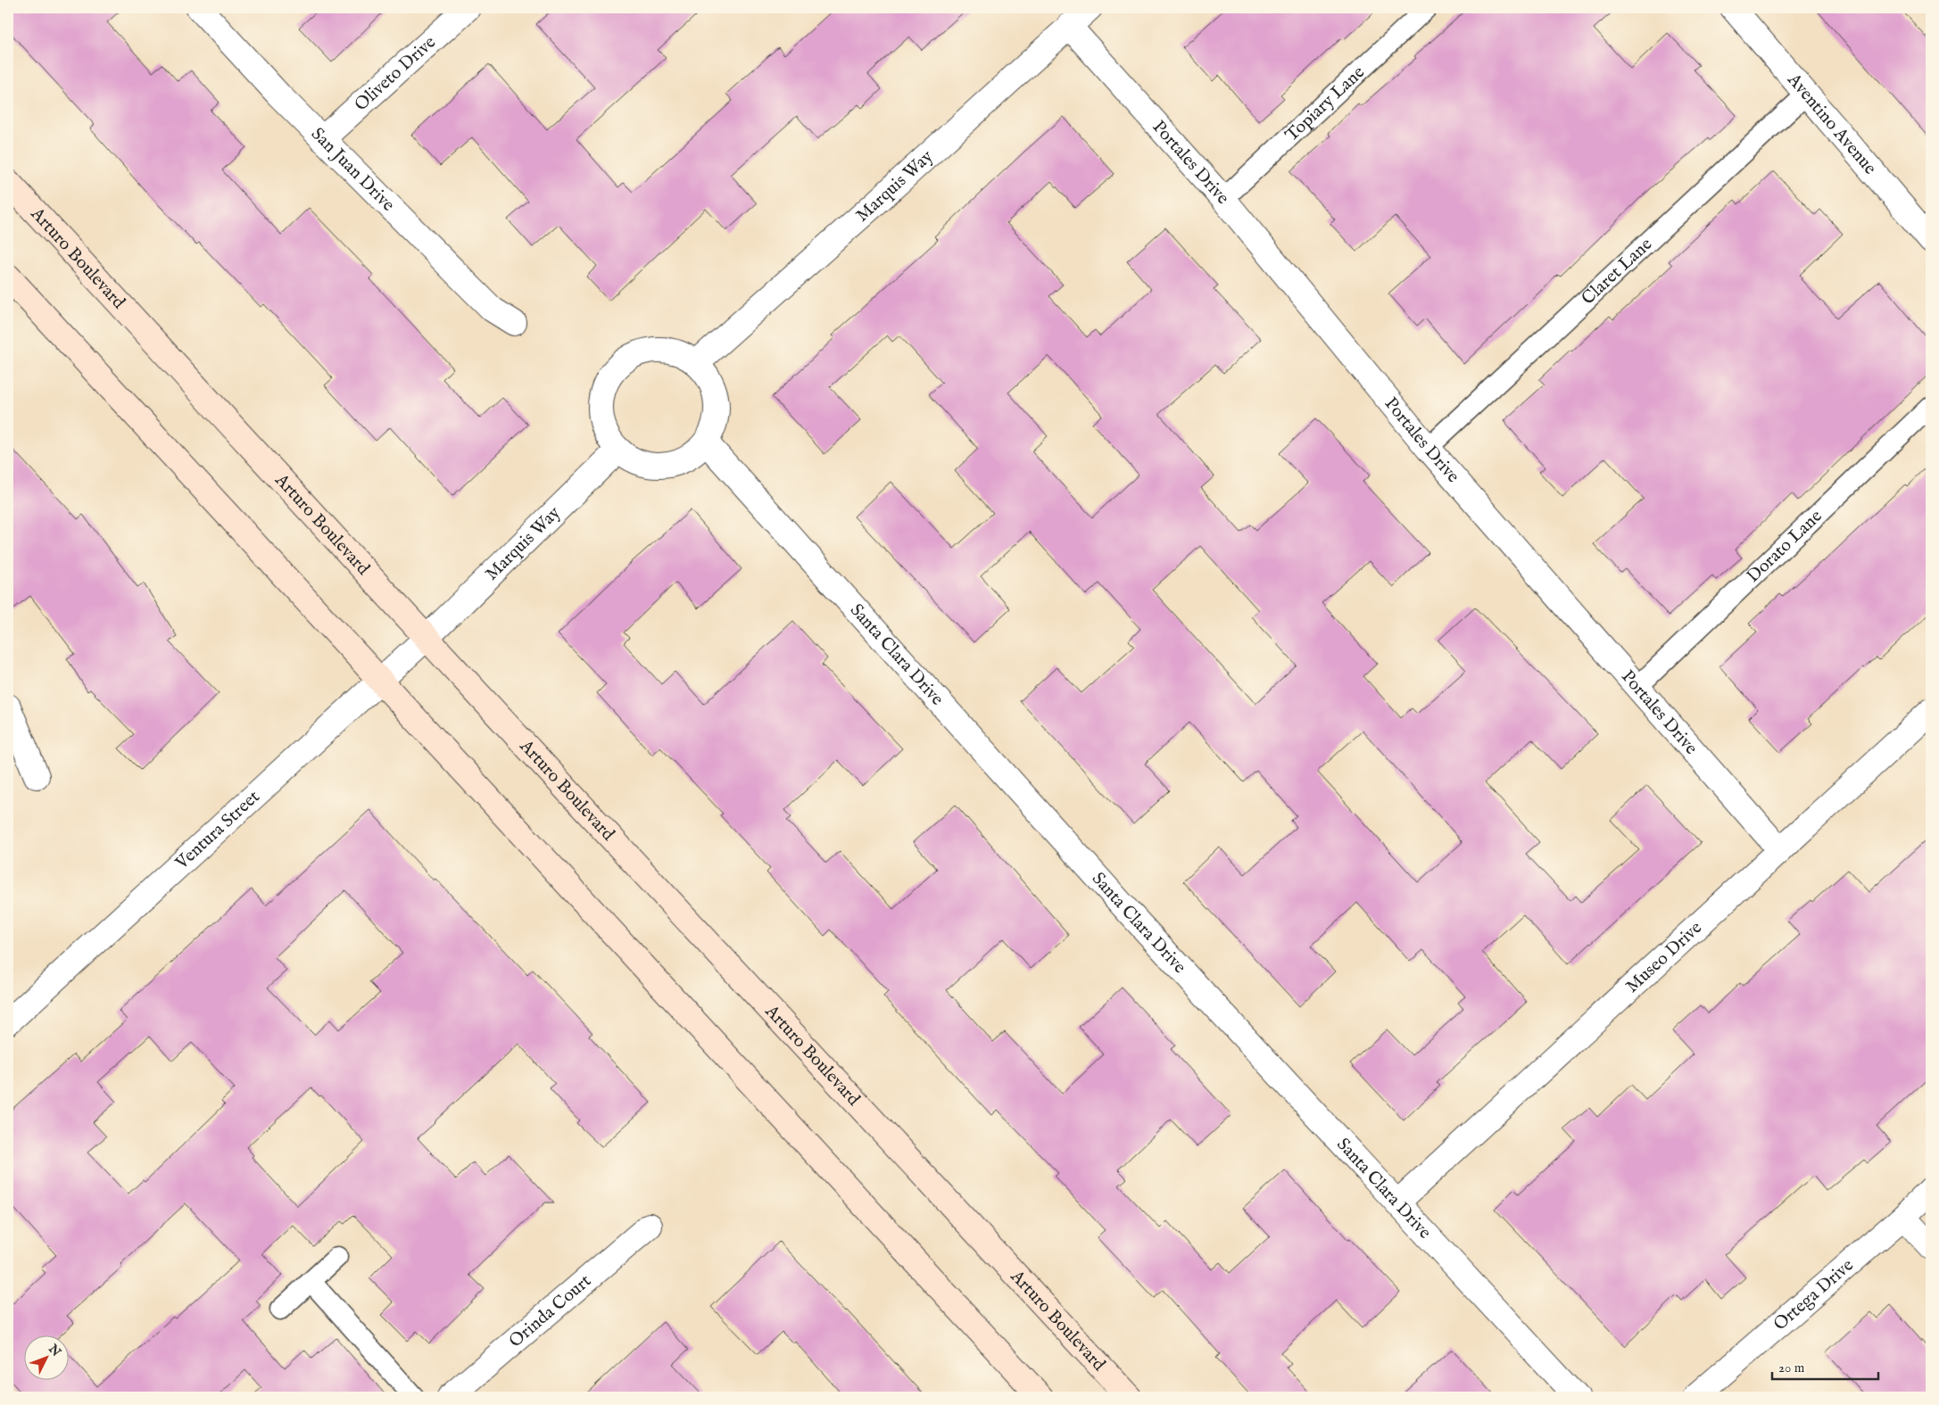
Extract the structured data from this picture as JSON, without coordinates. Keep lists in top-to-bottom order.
{
  "streets": {
    "street": [
      "Oliveto Drive",
      "Aventino Avenue",
      "Portales Drive",
      "San Juan Drive",
      "Marquis Way",
      "Arturo Boulevard",
      "Santa Clara Drive",
      "Ventura Street",
      "Museo Drive",
      "Ortega Drive",
      "Orinda Court"
    ],
    "lane": ["Topiary Lane", "Claret Lane", "Dorato Lane"]
  },
  "crossings": [
    ["Oliveto Drive", "San Juan Drive"],
    ["Topiary Lane", "Portales Drive"],
    ["Aventino Avenue", "Claret Lane"],
    ["Portales Drive", "Marquis Way"],
    ["Portales Drive", "Claret Lane"],
    ["Portales Drive", "Dorato Lane"],
    ["Portales Drive", "Museo Drive"],
    ["Marquis Way", "Arturo Boulevard"],
    ["Marquis Way", "Santa Clara Drive"],
    ["Marquis Way", "Ventura Street"],
    ["Arturo Boulevard", "Ventura Street"],
    ["Santa Clara Drive", "Museo Drive"]
  ],
  "scale_bar": "20 m",
  "north": "top right"
}
